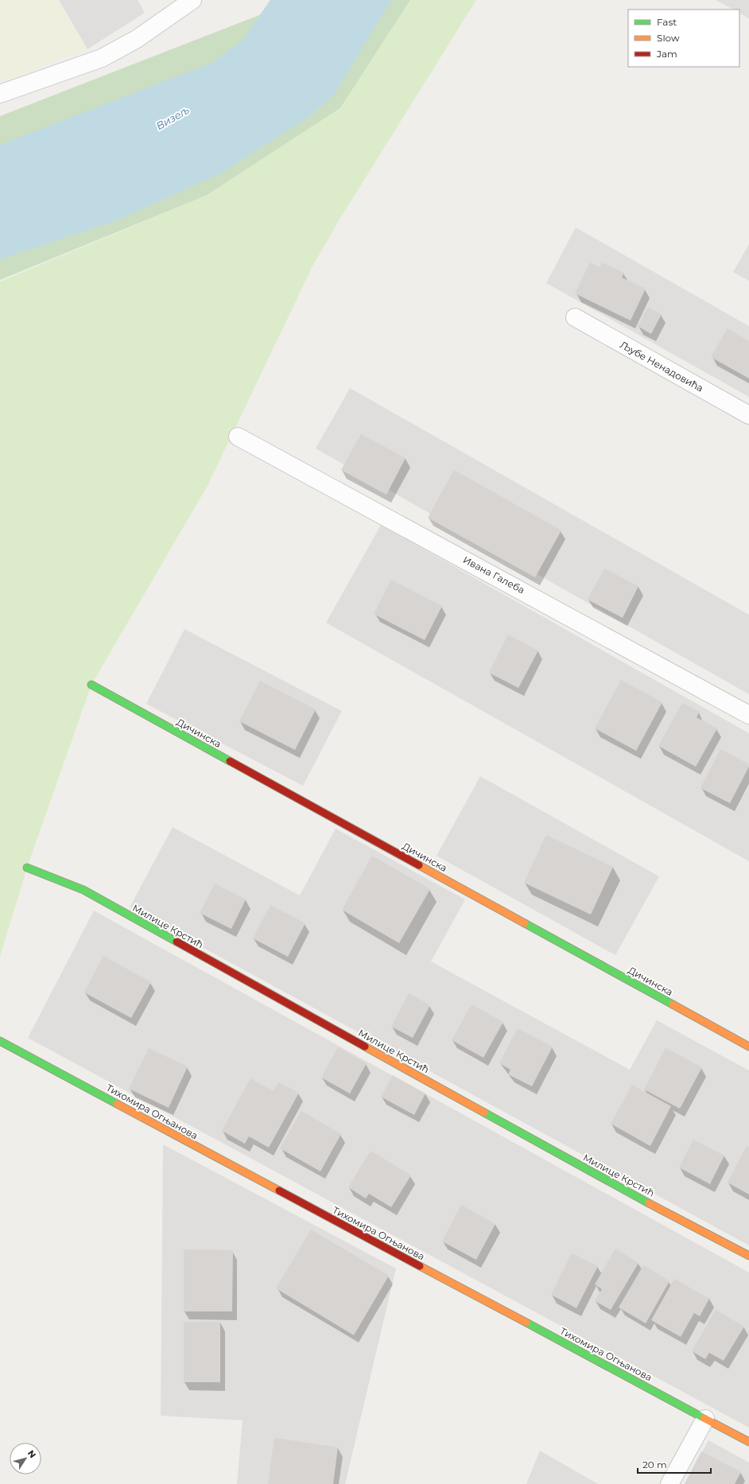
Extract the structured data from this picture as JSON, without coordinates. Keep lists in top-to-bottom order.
{
  "streets": {
    "street": [
      "Љубе Ненадовића",
      "Ивана Галеба",
      "Дичинска",
      "Милице Крстић",
      "Тихомира Огњанова"
    ]
  },
  "water": ["Визељ"],
  "legend": ["Fast", "Slow", "Jam"],
  "scale_bar": "20 m",
  "north": "top right"
}
